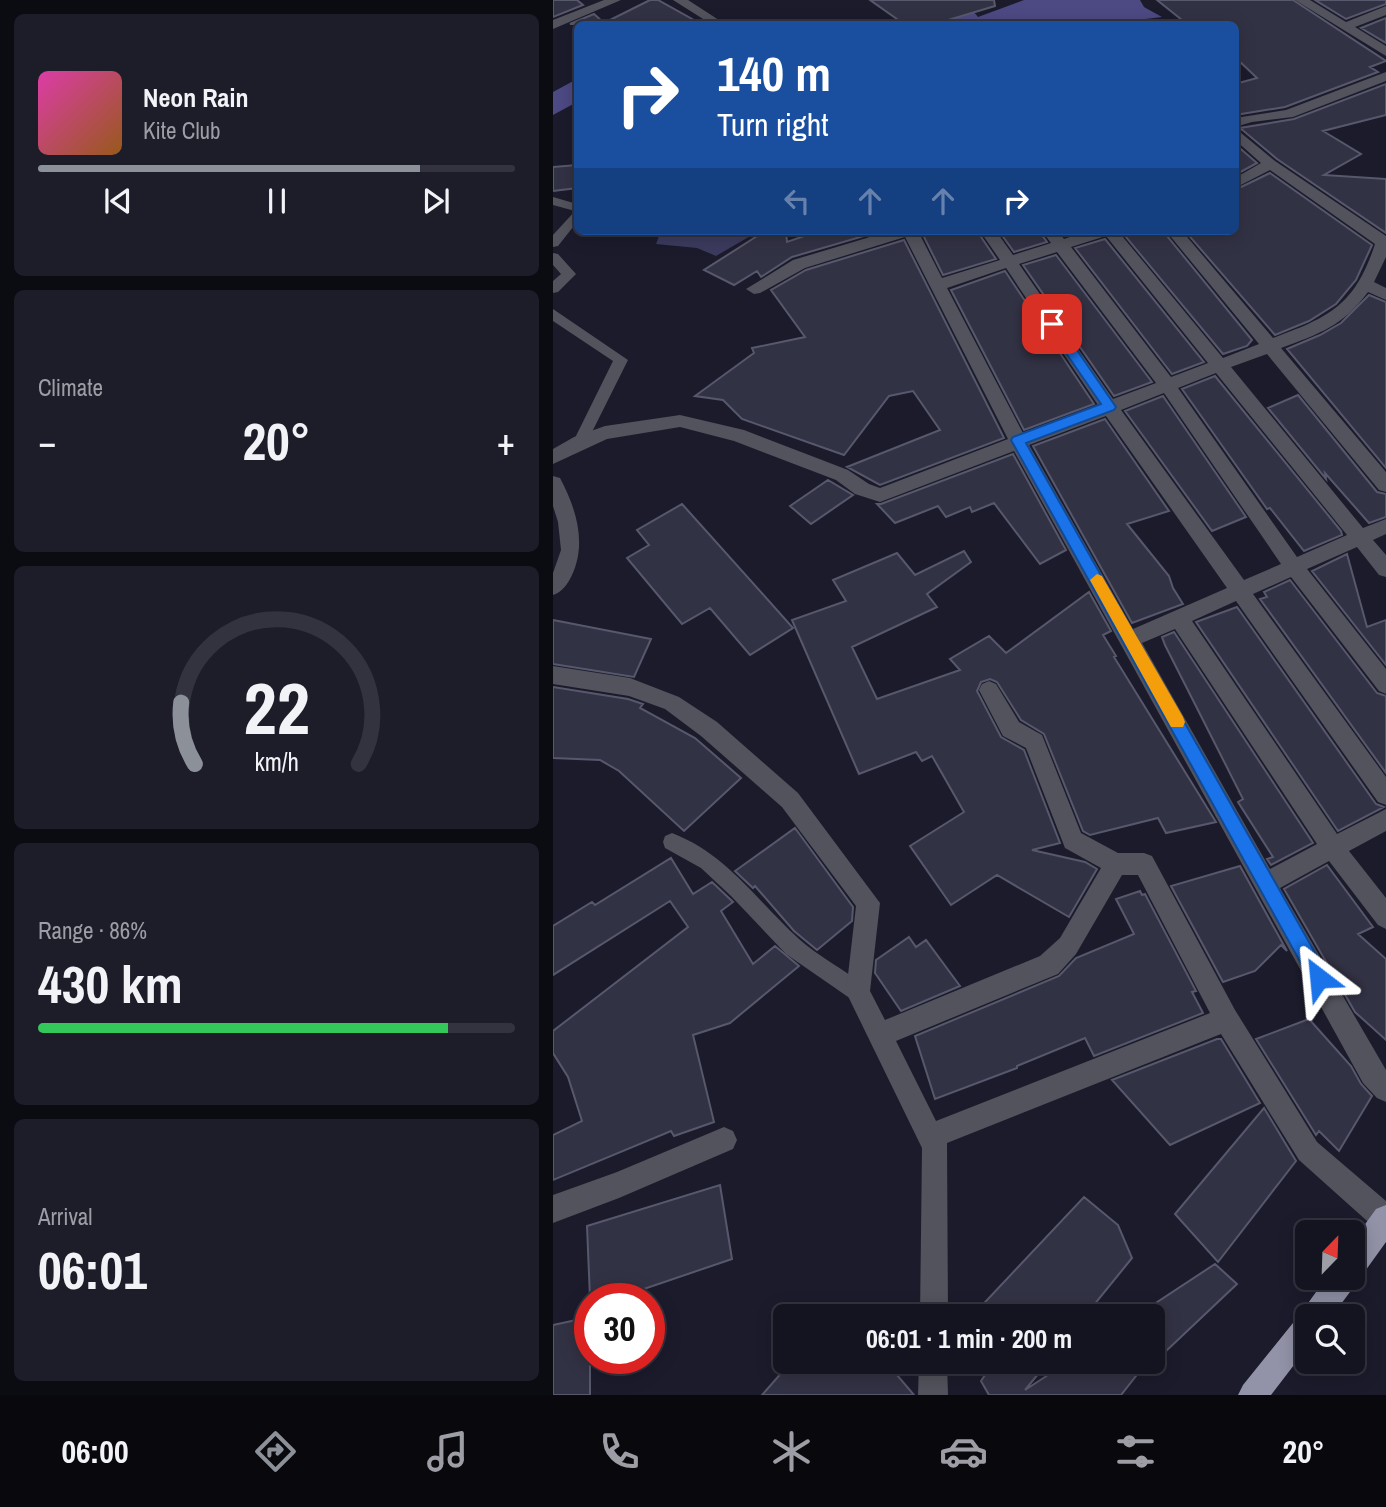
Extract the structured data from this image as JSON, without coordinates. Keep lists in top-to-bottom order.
{
  "north": "top right",
  "page": {
    "turn": ["140 m", "Turn right"],
    "song": ["Neon Rain", "Kite Club"],
    "tile": [
      "Climate",
      ["Range · 86%", "430 km"],
      ["Arrival", "06:01"]
    ],
    "heat": ["−", "20°", "+"],
    "limit": "30",
    "trip": "06:01 · 1 min · 200 m",
    "tabs": ["06:00", "20°"],
    "gauge": ["22", "km/h"]
  }
}
